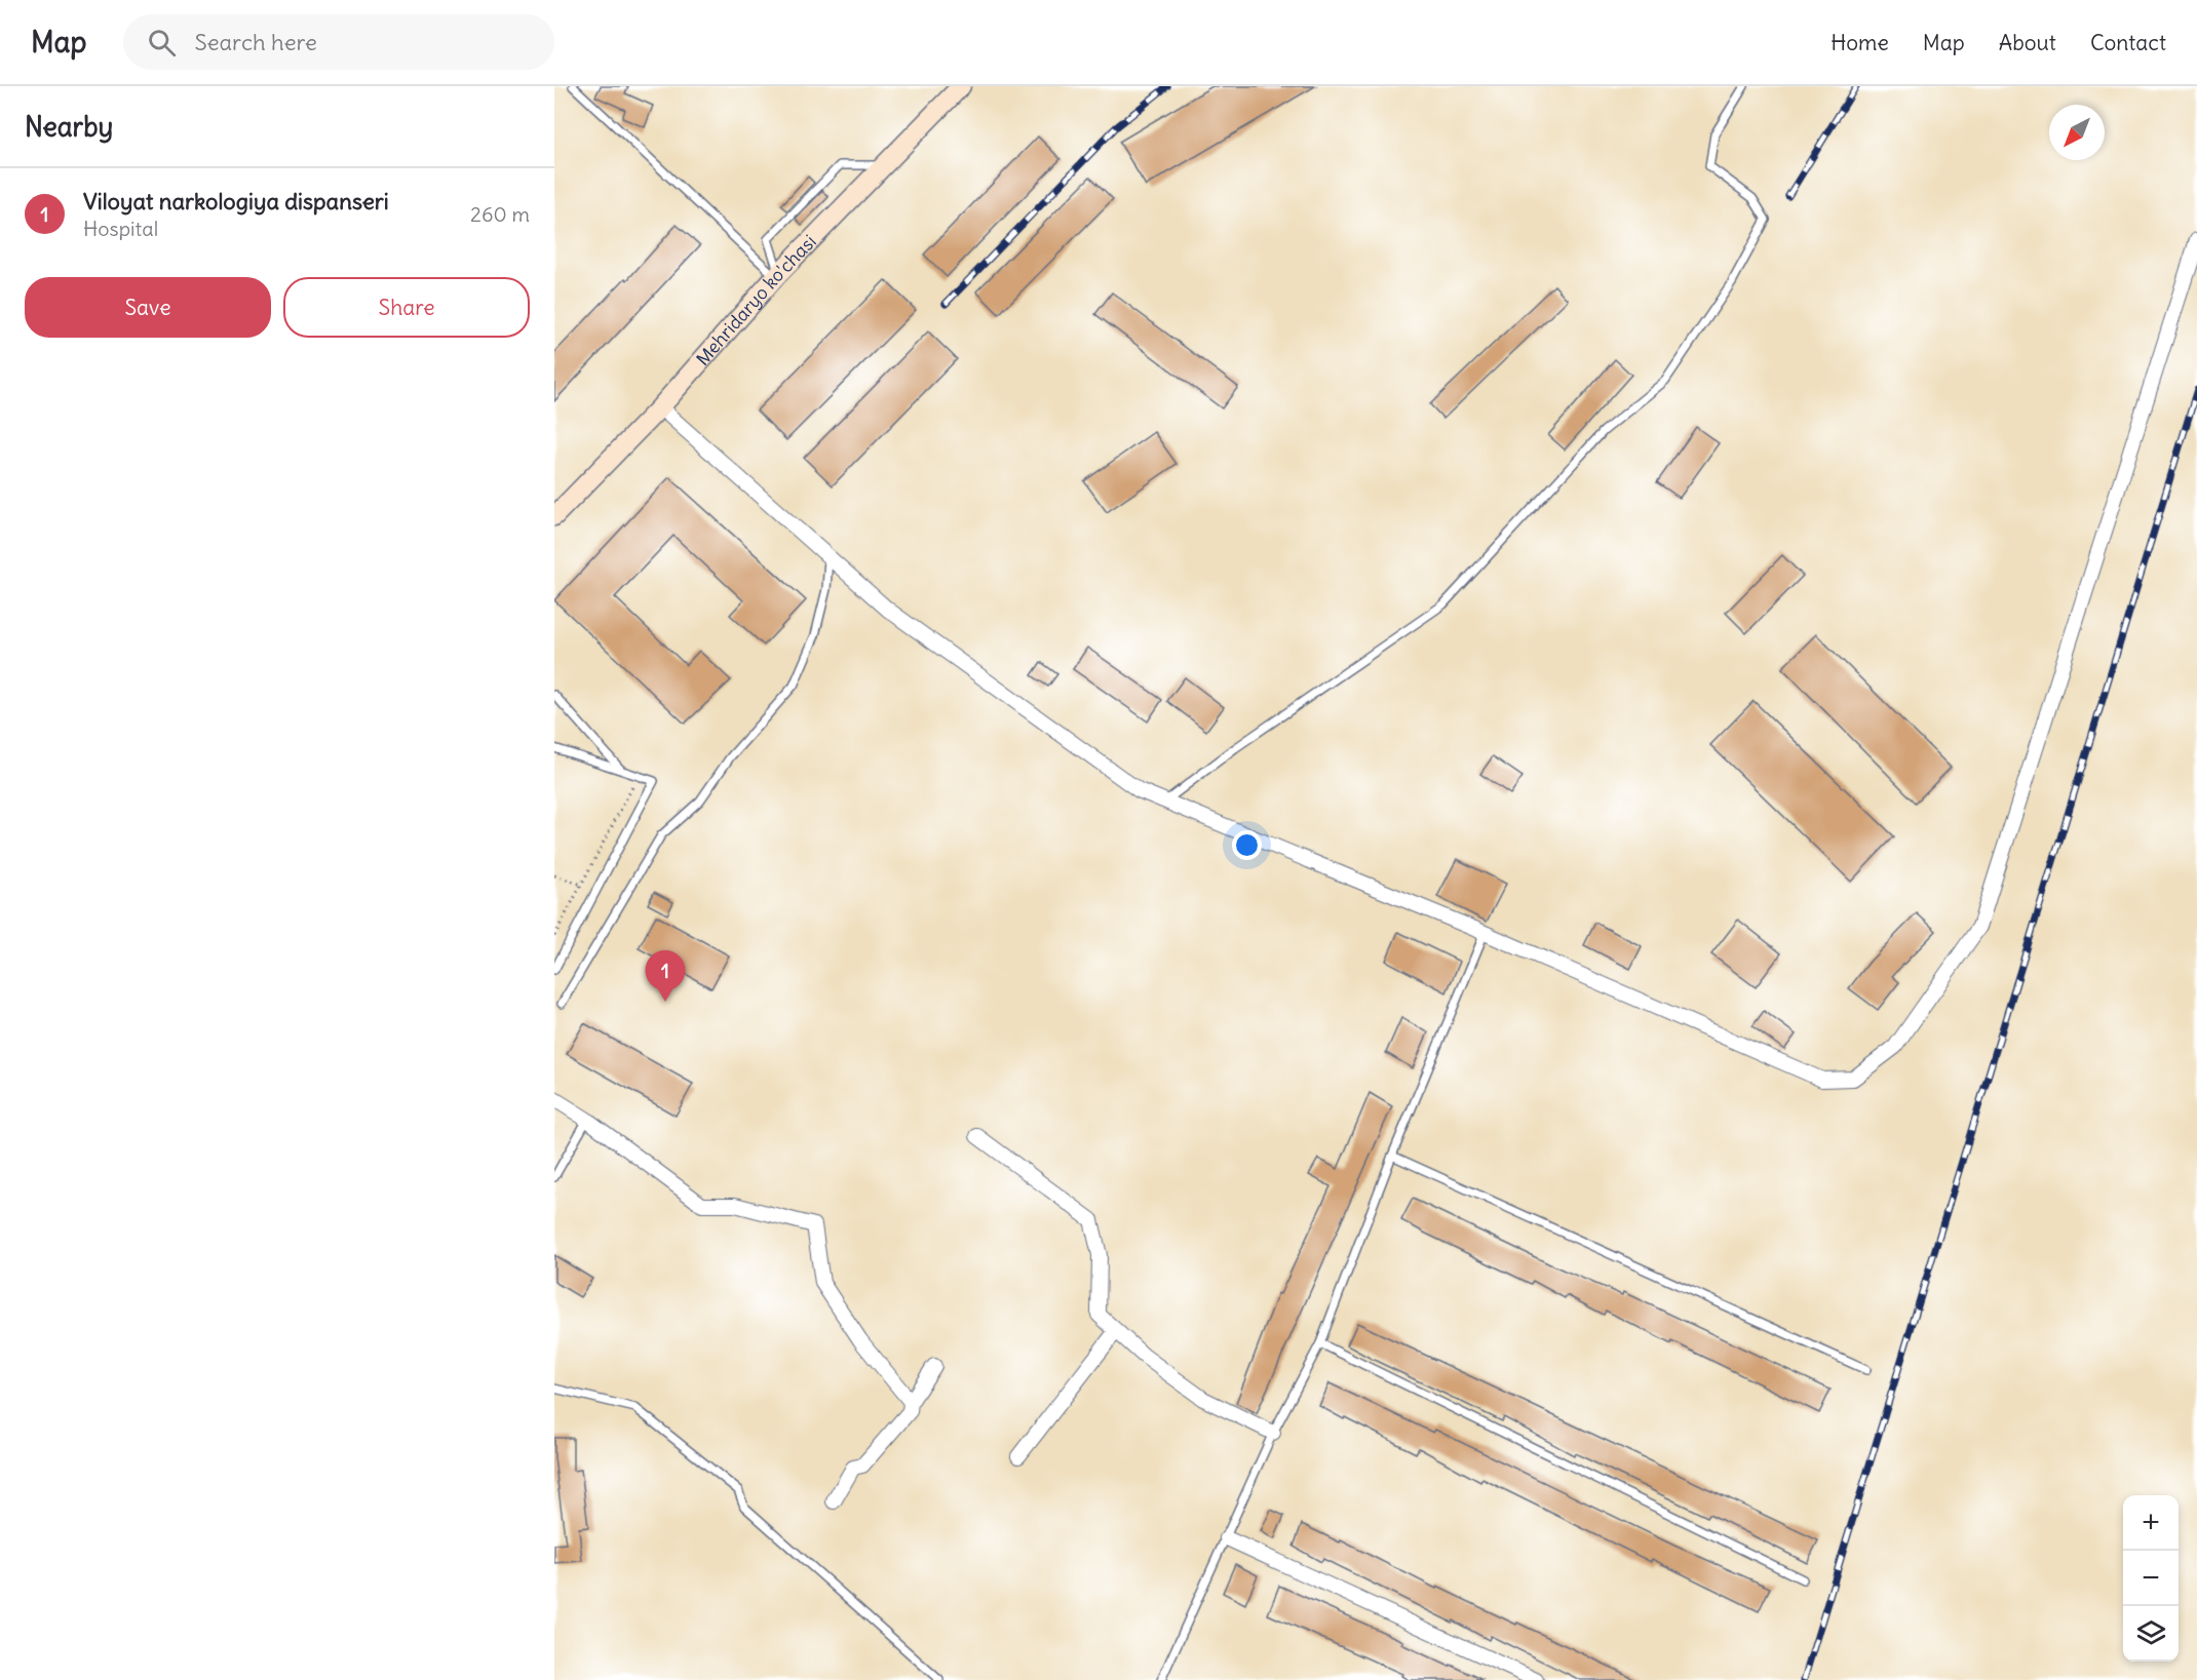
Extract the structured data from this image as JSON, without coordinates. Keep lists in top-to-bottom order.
{
  "streets": {
    "main road": ["Мehridaryo ko'chasi"]
  },
  "north": "bottom left",
  "page": {
    "header": "Map",
    "search": "Search here",
    "nav": [
      "Home",
      "Map",
      "About",
      "Contact"
    ],
    "heading": "Nearby",
    "list": [
      {
        "mark": "1",
        "name": "Viloyat narkologiya dispanseri",
        "note": "Hospital",
        "value": "260 m"
      }
    ],
    "buttons": ["Save", "Share"],
    "pins": "1",
    "map_buttons": ["+", "−"]
  }
}
